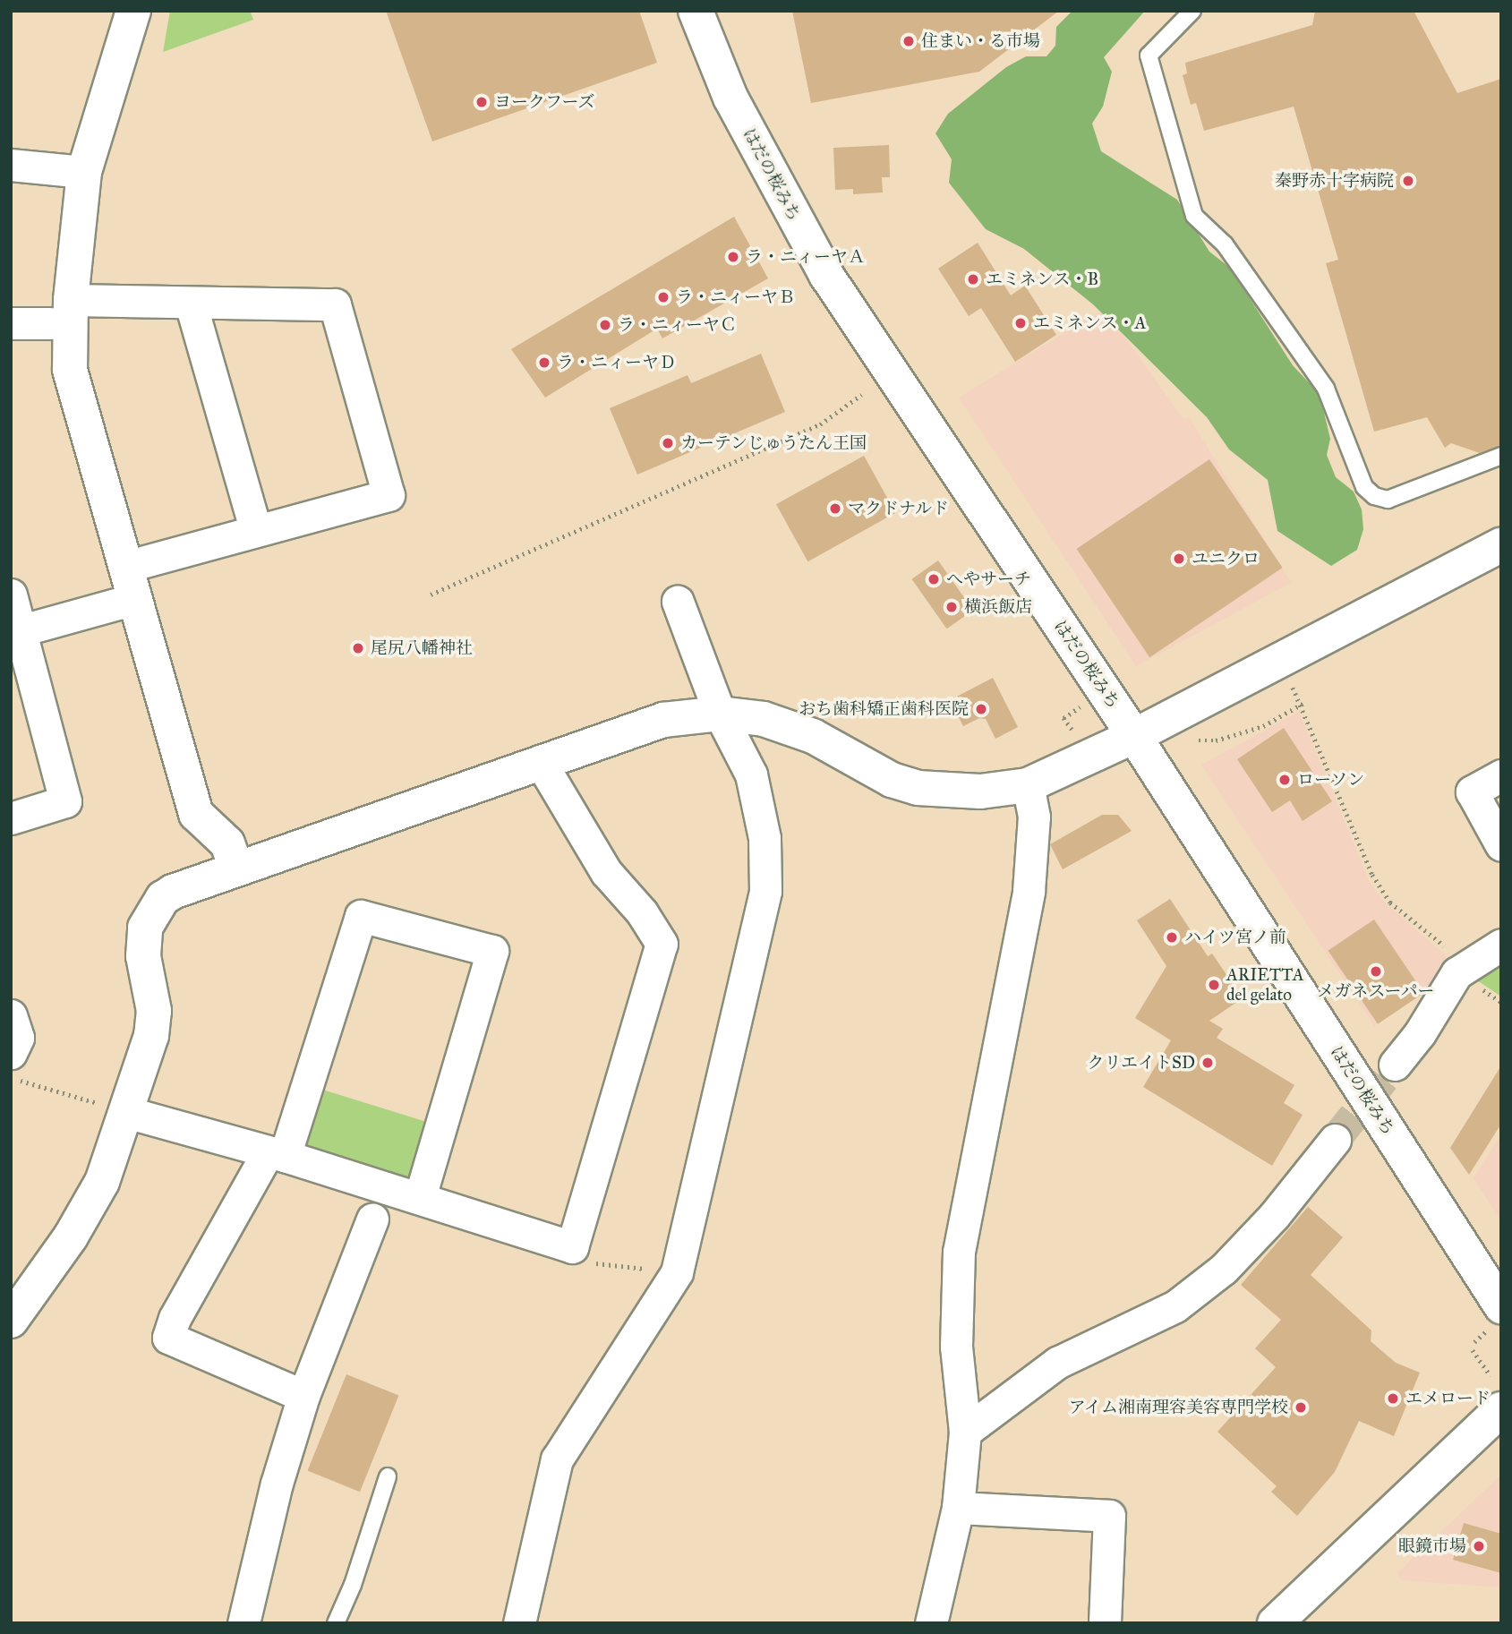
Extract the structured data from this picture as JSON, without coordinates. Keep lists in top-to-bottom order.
{
  "streets": {
    "street": ["はだの桜みち"]
  },
  "places": [
    "住まい・る市場",
    "ヨークフーズ",
    "秦野赤十字病院",
    "ラ・ニィーヤＡ",
    "エミネンス・B",
    "ラ・ニィーヤＢ",
    "エミネンス・A",
    "ラ・ニィーヤＣ",
    "ラ・ニィーヤＤ",
    "カーテンじゅうたん王国",
    "マクドナルド",
    "ユニクロ",
    "へやサーチ",
    "横浜飯店",
    "尾尻八幡神社",
    "おち歯科矯正歯科医院",
    "ローソン",
    "ハイツ宮ノ前",
    "メガネスーパー",
    "ARIETTA del gelato",
    "クリエイトSD",
    "エメロード",
    "アイム湘南理容美容専門学校",
    "眼鏡市場"
  ]
}
